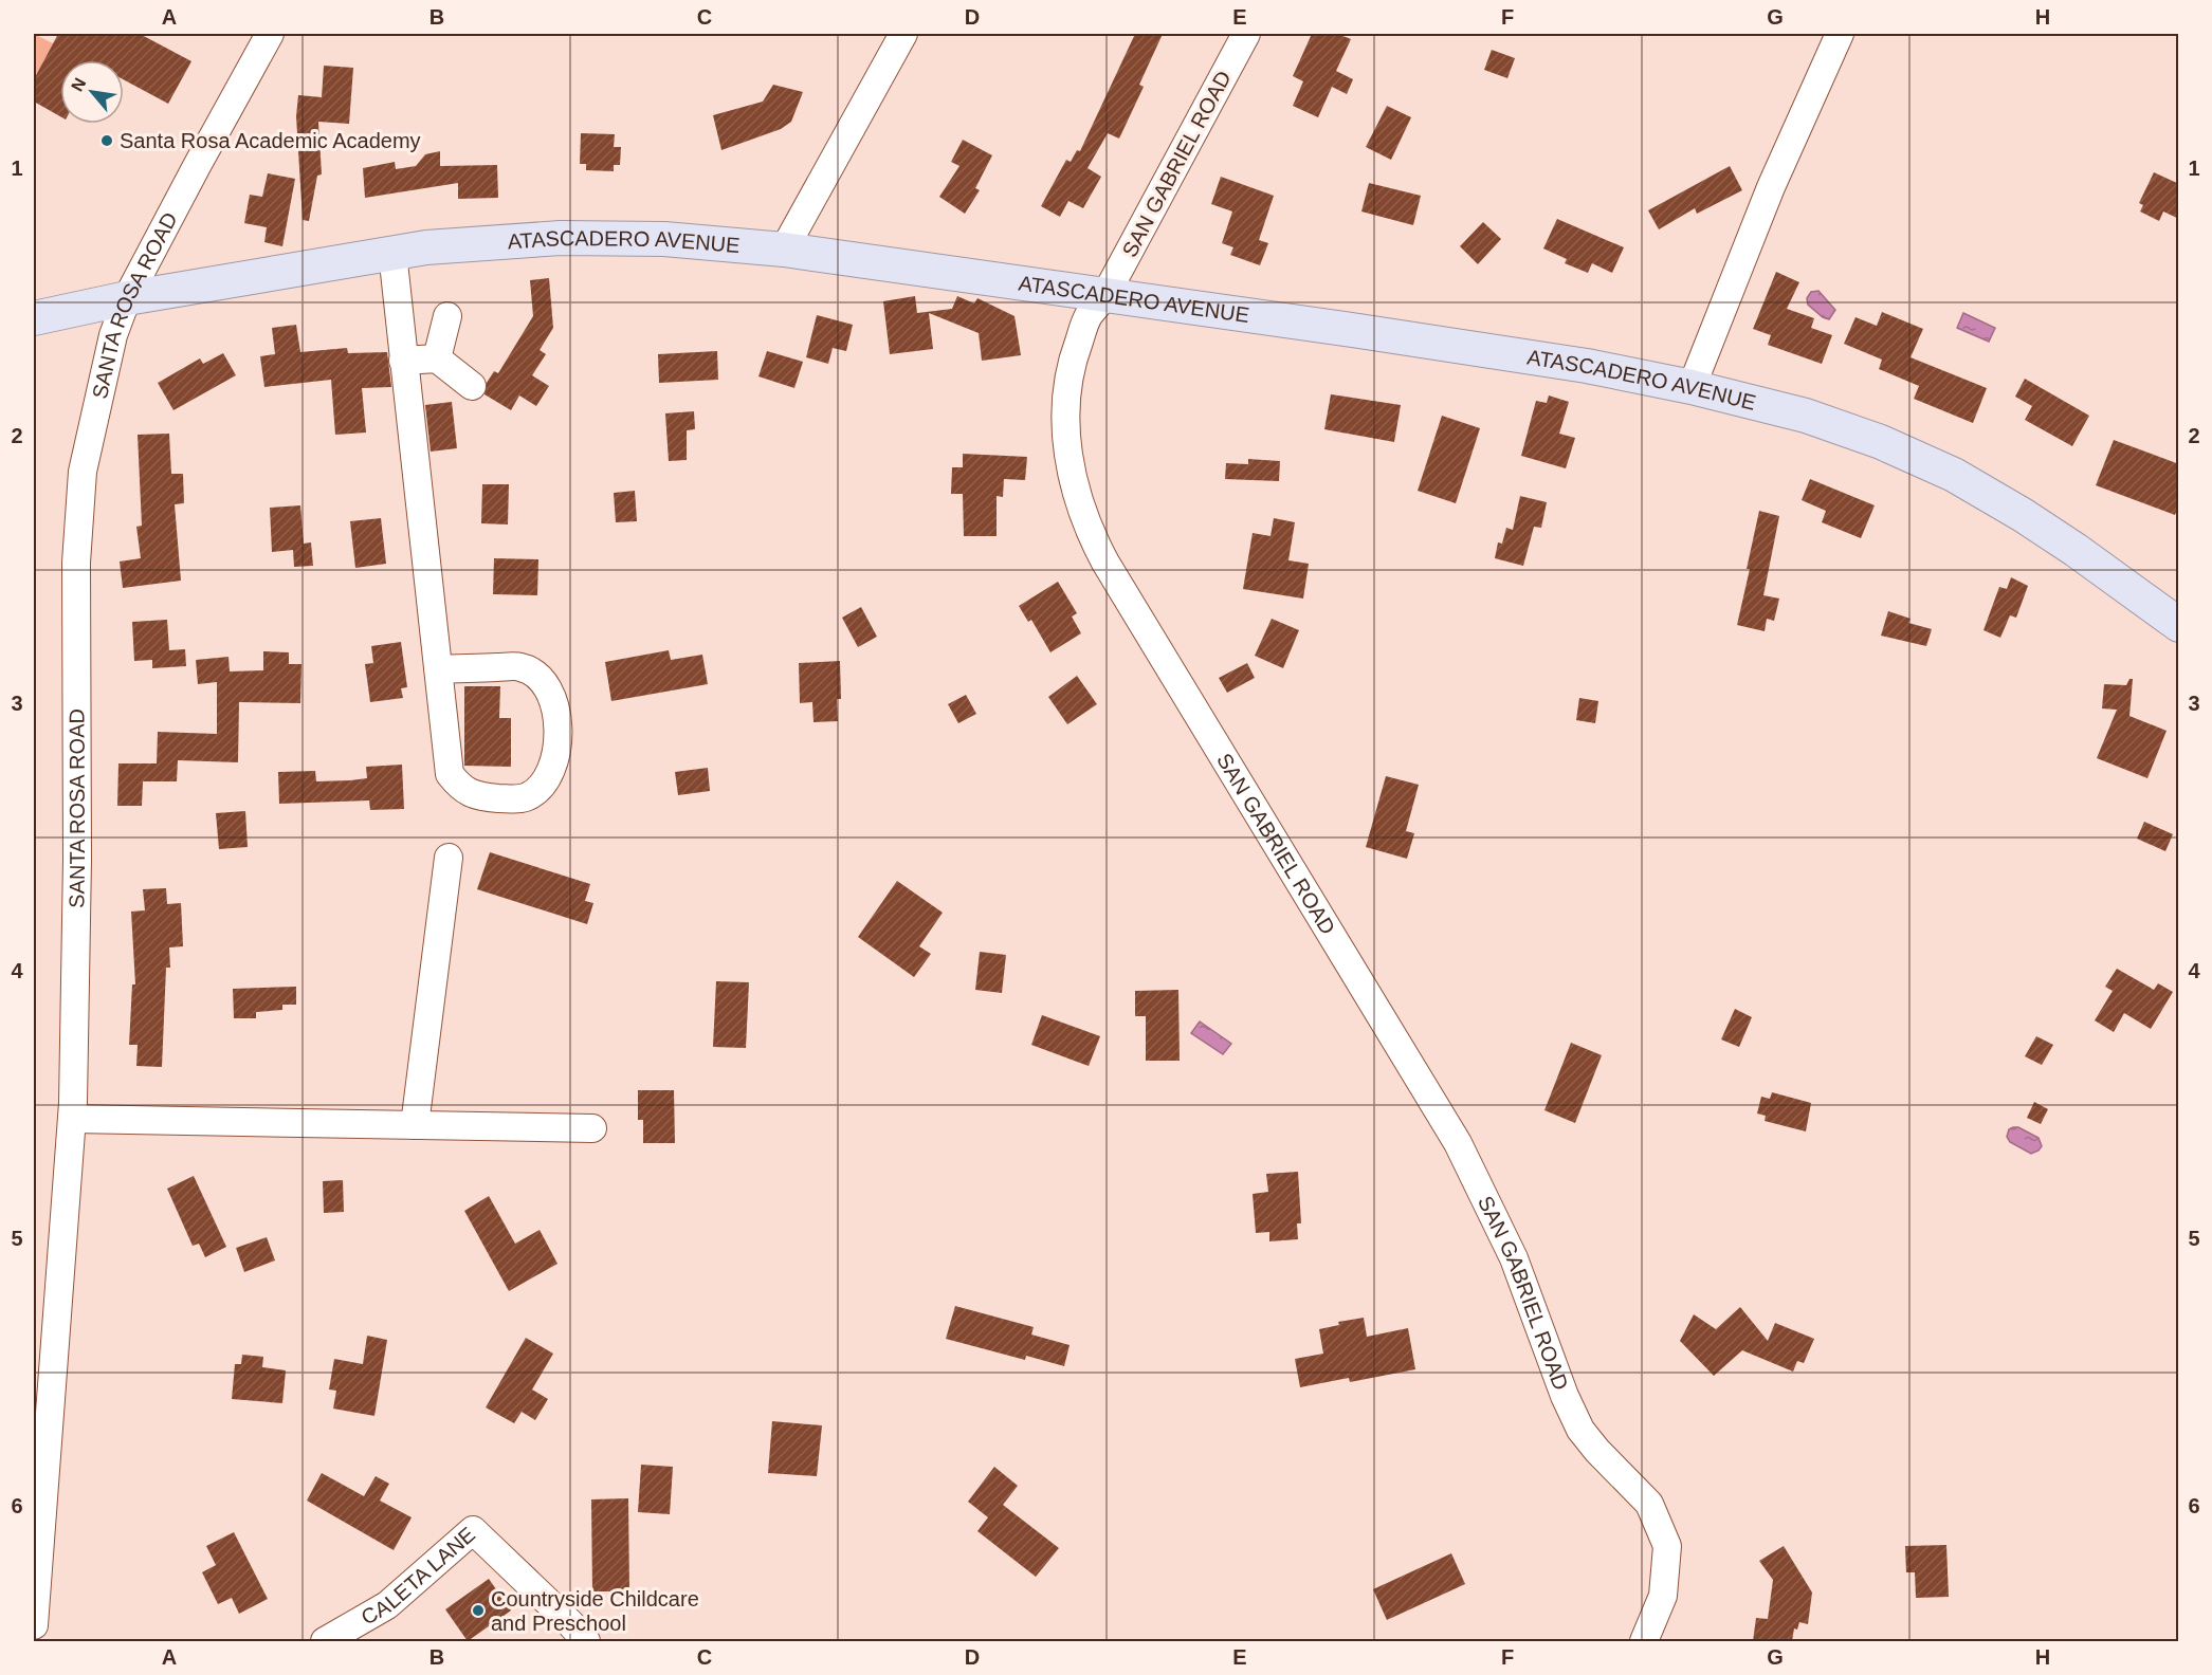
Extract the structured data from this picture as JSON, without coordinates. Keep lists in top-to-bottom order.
{
  "streets": {
    "main road": ["ATASCADERO AVENUE"],
    "street": ["SAN GABRIEL ROAD", "SANTA ROSA ROAD", "CALETA LANE"]
  },
  "crossings": [
    ["SAN GABRIEL ROAD", "ATASCADERO AVENUE"],
    ["ATASCADERO AVENUE", "SANTA ROSA ROAD"]
  ],
  "places": ["Santa Rosa Academic Academy", "Countryside Childcare and Preschool"],
  "north": "top left",
  "grid": {
    "columns": [
      "A",
      "B",
      "C",
      "D",
      "E",
      "F",
      "G",
      "H"
    ],
    "rows": [
      "1",
      "2",
      "3",
      "4",
      "5",
      "6"
    ]
  }
}
